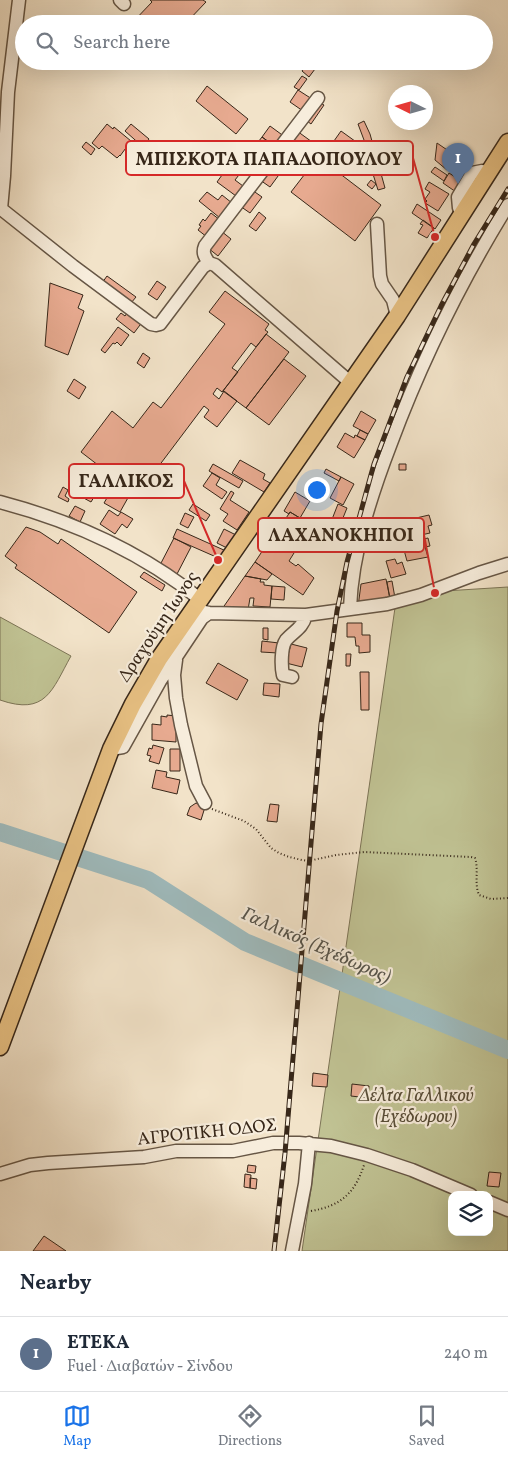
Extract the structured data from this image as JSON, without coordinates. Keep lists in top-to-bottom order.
{
  "streets": {
    "main road": ["Δραγούμη Ίωνος"],
    "street": ["ΑΓΡΟΤΙΚΗ ΟΔΟΣ"]
  },
  "water": ["Γαλλικός (Εχέδωρος)"],
  "parks": ["Δέλτα Γαλλικού (Εχέδωρου)"],
  "places": ["ΜΠΙΣΚΟΤΑ ΠΑΠΑΔΟΠΟΥΛΟΥ", "ΓΑΛΛΙΚΟΣ", "ΛΑΧΑΝΟΚΗΠΟΙ"],
  "north": "left",
  "page": {
    "search": "Search here",
    "pins": "1",
    "heading": "Nearby",
    "list": [
      {
        "mark": "1",
        "name": "ΕΤΕΚΑ",
        "note": "Fuel · Διαβατών - Σίνδου",
        "value": "240 m"
      }
    ],
    "nav": ["Map", "Directions", "Saved"]
  }
}
